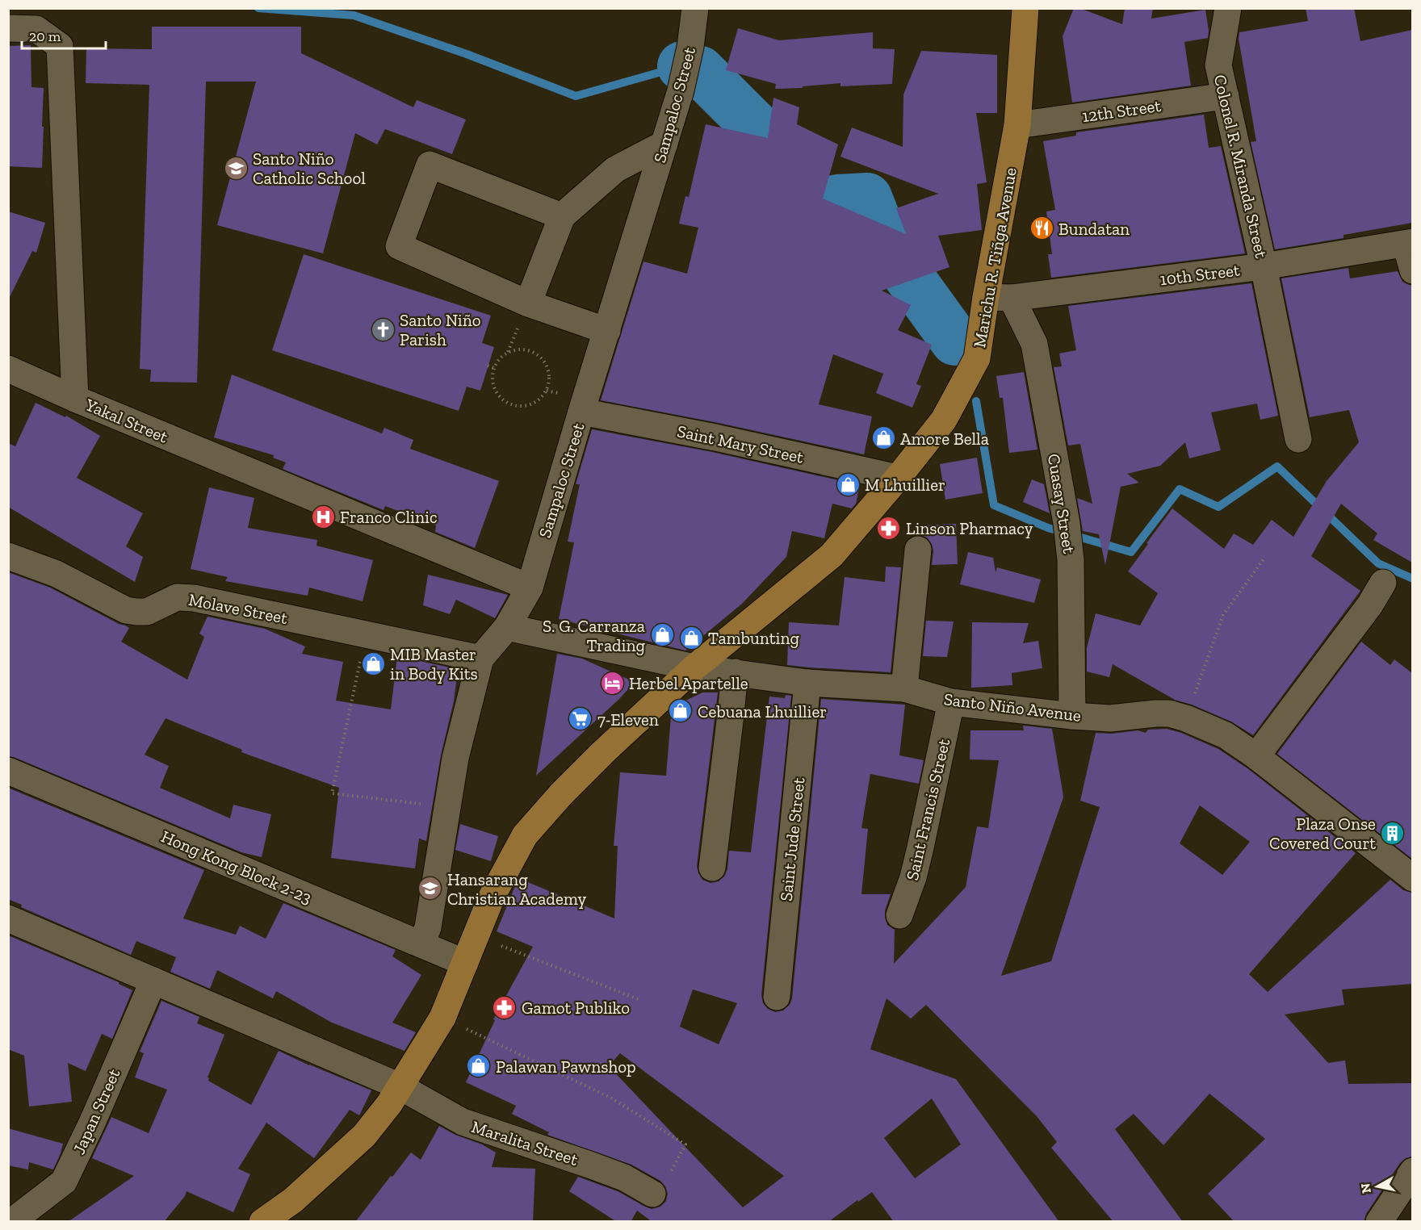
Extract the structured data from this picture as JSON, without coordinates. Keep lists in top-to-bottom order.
{
  "streets": {
    "main road": ["Marichu R. Tiñga Avenue"],
    "street": [
      "Sampaloc Street",
      "12th Street",
      "Colonel R. Miranda Street",
      "10th Street",
      "Yakal Street",
      "Saint Mary Street",
      "Cuasay Street",
      "Molave Street",
      "Santo Niño Avenue",
      "Saint Francis Street",
      "Saint Jude Street",
      "Hong Kong Block 2-23",
      "Japan Street",
      "Maralita Street"
    ]
  },
  "crossings": [
    ["Sampaloc Street", "Yakal Street"],
    ["Sampaloc Street", "Saint Mary Street"],
    ["Sampaloc Street", "Molave Street"],
    ["Sampaloc Street", "Santo Niño Avenue"],
    ["Sampaloc Street", "Hong Kong Block 2-23"],
    ["12th Street", "Colonel R. Miranda Street"],
    ["12th Street", "Marichu R. Tiñga Avenue"],
    ["Colonel R. Miranda Street", "10th Street"],
    ["Marichu R. Tiñga Avenue", "10th Street"],
    ["Marichu R. Tiñga Avenue", "Saint Mary Street"],
    ["Marichu R. Tiñga Avenue", "Santo Niño Avenue"],
    ["Marichu R. Tiñga Avenue", "Hong Kong Block 2-23"],
    ["Marichu R. Tiñga Avenue", "Maralita Street"],
    ["10th Street", "Cuasay Street"],
    ["Cuasay Street", "Santo Niño Avenue"],
    ["Santo Niño Avenue", "Saint Francis Street"],
    ["Santo Niño Avenue", "Saint Jude Street"],
    ["Japan Street", "Maralita Street"]
  ],
  "places": {
    "school or university": ["Santo Niño Catholic School", "Hansarang Christian Academy"],
    "restaurant": ["Bundatan"],
    "church": ["Santo Niño Parish"],
    "shop": [
      "Amore Bella",
      "M Lhuillier",
      "S. G. Carranza Trading",
      "Tambunting",
      "MIB Master in Body Kits",
      "Cebuana Lhuillier",
      "Palawan Pawnshop"
    ],
    "hospital": ["Franco Clinic"],
    "pharmacy": ["Linson Pharmacy", "Gamot Publiko"],
    "hotel": ["Herbel Apartelle"],
    "supermarket": ["7-Eleven"],
    "building": ["Plaza Onse Covered Court"]
  },
  "scale_bar": "20 m",
  "north": "left"
}
